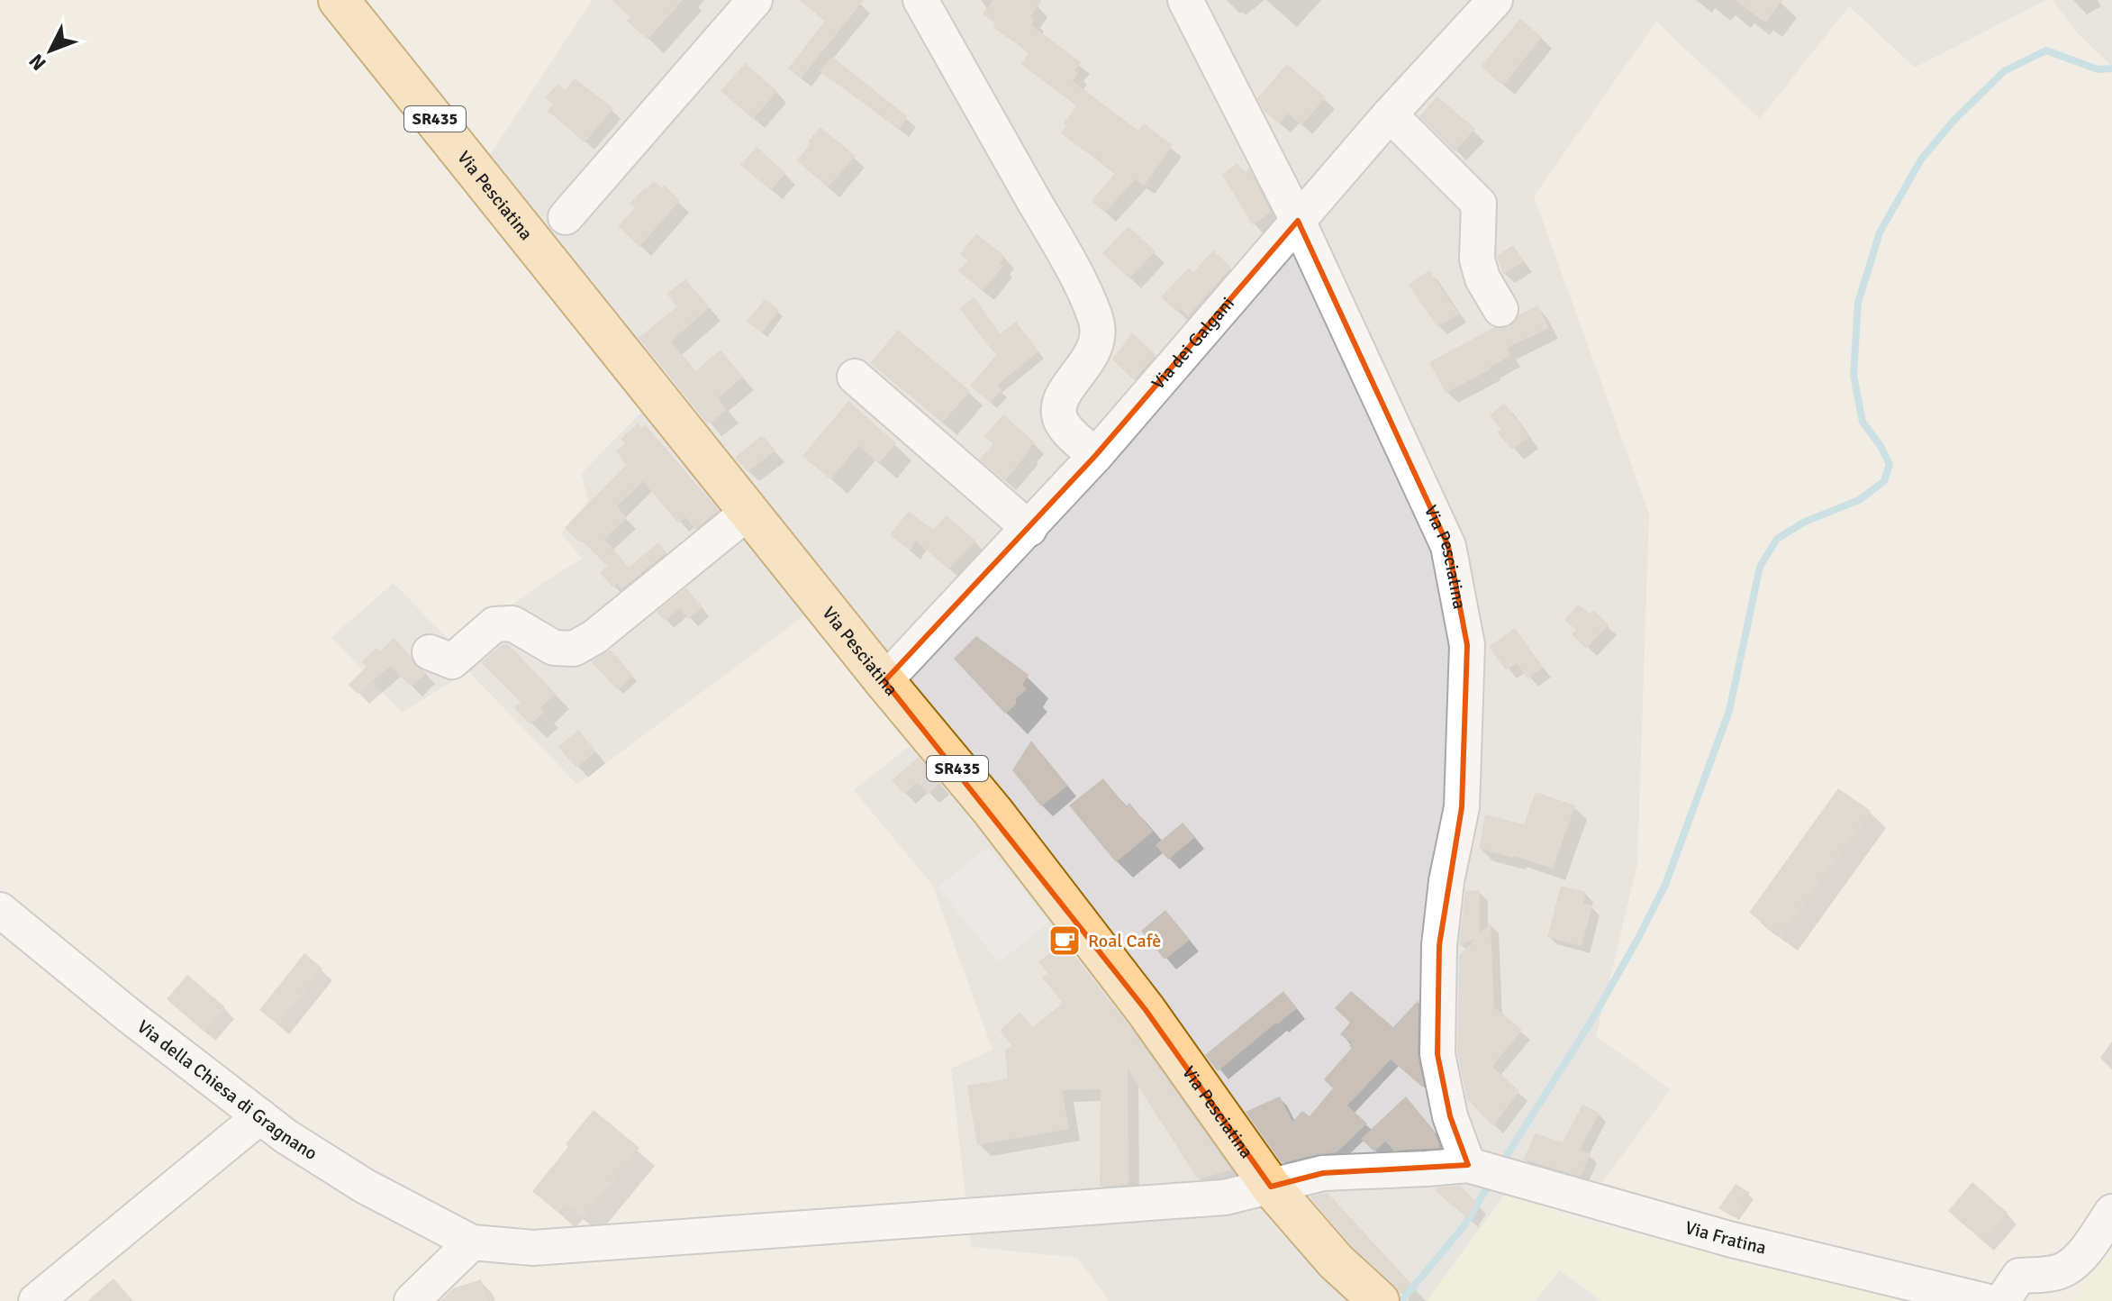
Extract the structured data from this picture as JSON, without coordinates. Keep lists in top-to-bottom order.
{
  "streets": {
    "main road": ["SR435", "Via Pesciatina"],
    "street": ["Via dei Galgani", "Via della Chiesa di Gragnano", "Via Fratina"]
  },
  "crossings": [
    ["Via Pesciatina", "Via dei Galgani"],
    ["Via Pesciatina", "Via Fratina"]
  ],
  "places": {
    "cafe": ["Roal Cafè"]
  },
  "north": "bottom left"
}
